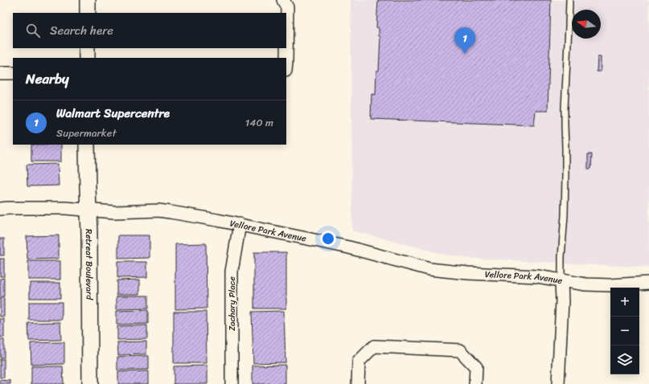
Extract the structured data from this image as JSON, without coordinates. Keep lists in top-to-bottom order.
{
  "streets": {
    "street": ["Vellore Park Avenue", "Retreat Boulevard", "Zachary Place"]
  },
  "crossings": [
    ["Vellore Park Avenue", "Retreat Boulevard"],
    ["Vellore Park Avenue", "Zachary Place"]
  ],
  "north": "left",
  "page": {
    "search": "Search here",
    "pins": "1",
    "heading": "Nearby",
    "list": [
      {
        "mark": "1",
        "name": "Walmart Supercentre",
        "note": "Supermarket",
        "value": "140 m"
      }
    ],
    "map_buttons": ["+", "−"]
  }
}
